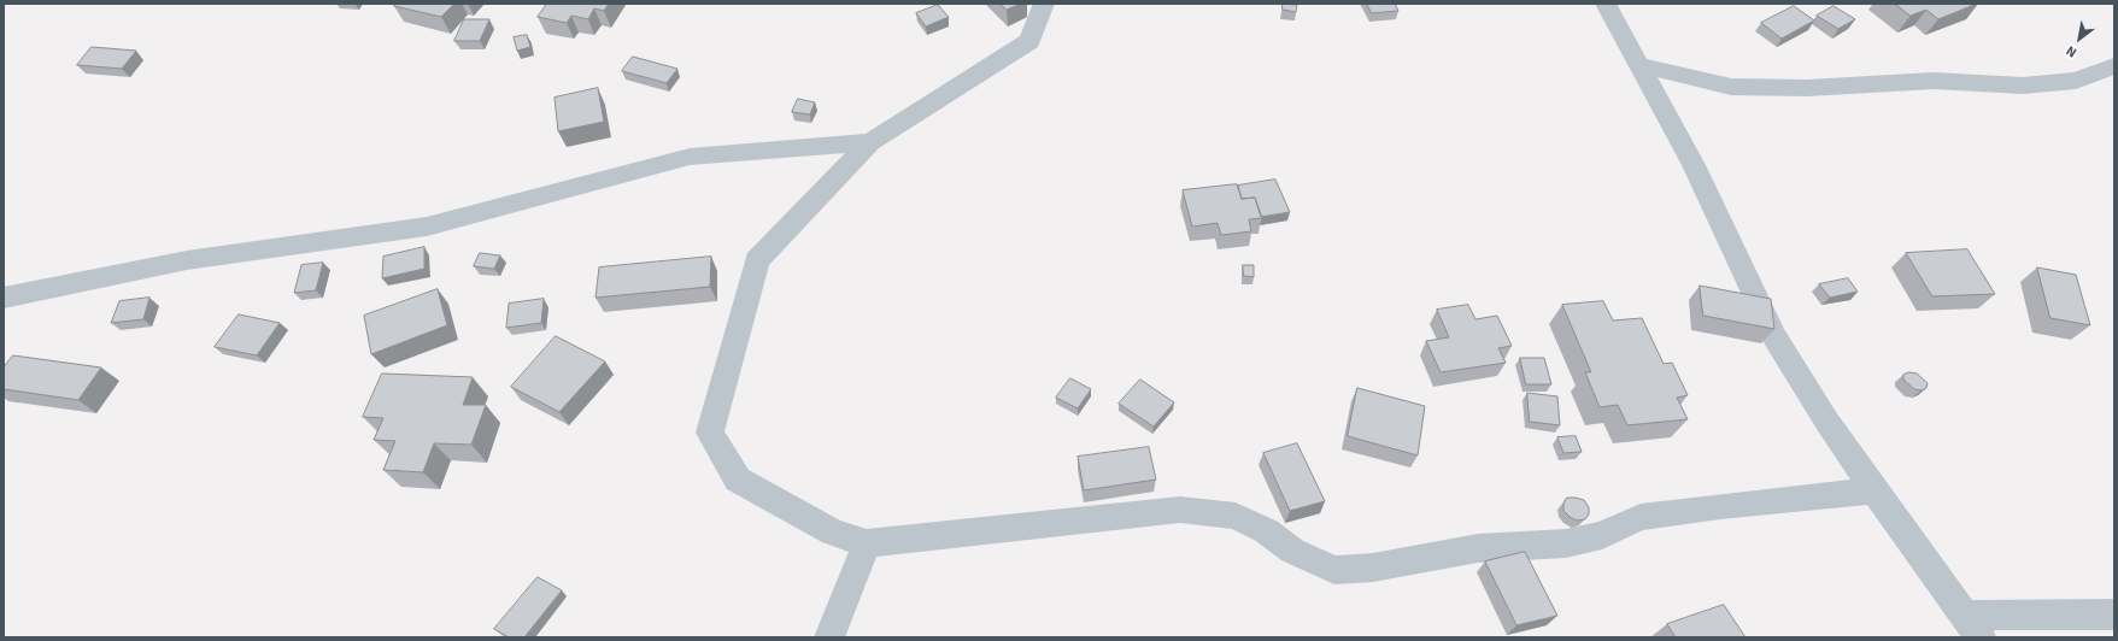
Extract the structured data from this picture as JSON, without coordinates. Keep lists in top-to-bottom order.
{
  "north": "bottom left"
}
